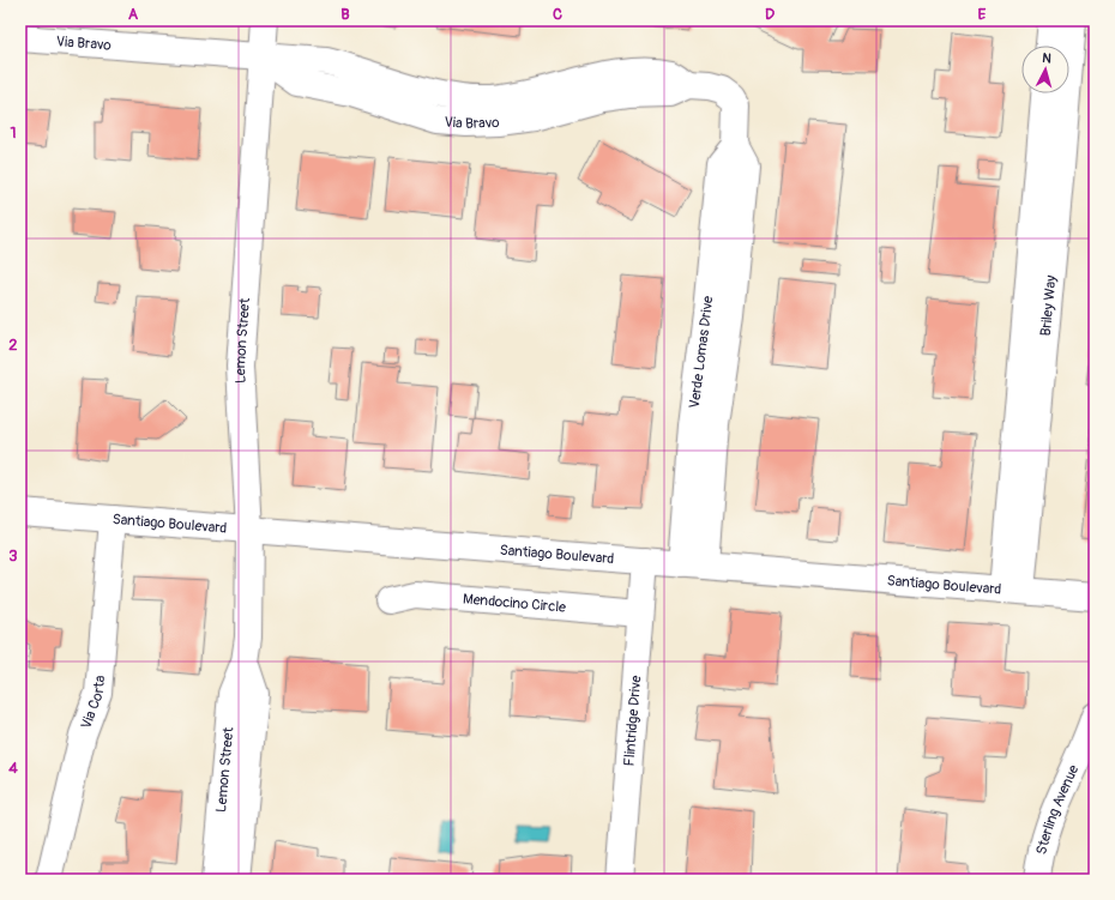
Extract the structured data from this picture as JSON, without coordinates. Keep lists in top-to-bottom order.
{
  "streets": {
    "street": [
      "Via Bravo",
      "Briley Way",
      "Lemon Street",
      "Verde Lomas Drive",
      "Santiago Boulevard",
      "Mendocino Circle",
      "Via Corta",
      "Flintridge Drive",
      "Sterling Avenue"
    ]
  },
  "crossings": [
    ["Via Bravo", "Lemon Street"],
    ["Via Bravo", "Verde Lomas Drive"],
    ["Briley Way", "Santiago Boulevard"],
    ["Lemon Street", "Santiago Boulevard"],
    ["Verde Lomas Drive", "Santiago Boulevard"],
    ["Santiago Boulevard", "Via Corta"],
    ["Santiago Boulevard", "Flintridge Drive"],
    ["Mendocino Circle", "Flintridge Drive"]
  ],
  "north": "top",
  "grid": {
    "columns": [
      "A",
      "B",
      "C",
      "D",
      "E"
    ],
    "rows": [
      "1",
      "2",
      "3",
      "4"
    ]
  }
}
